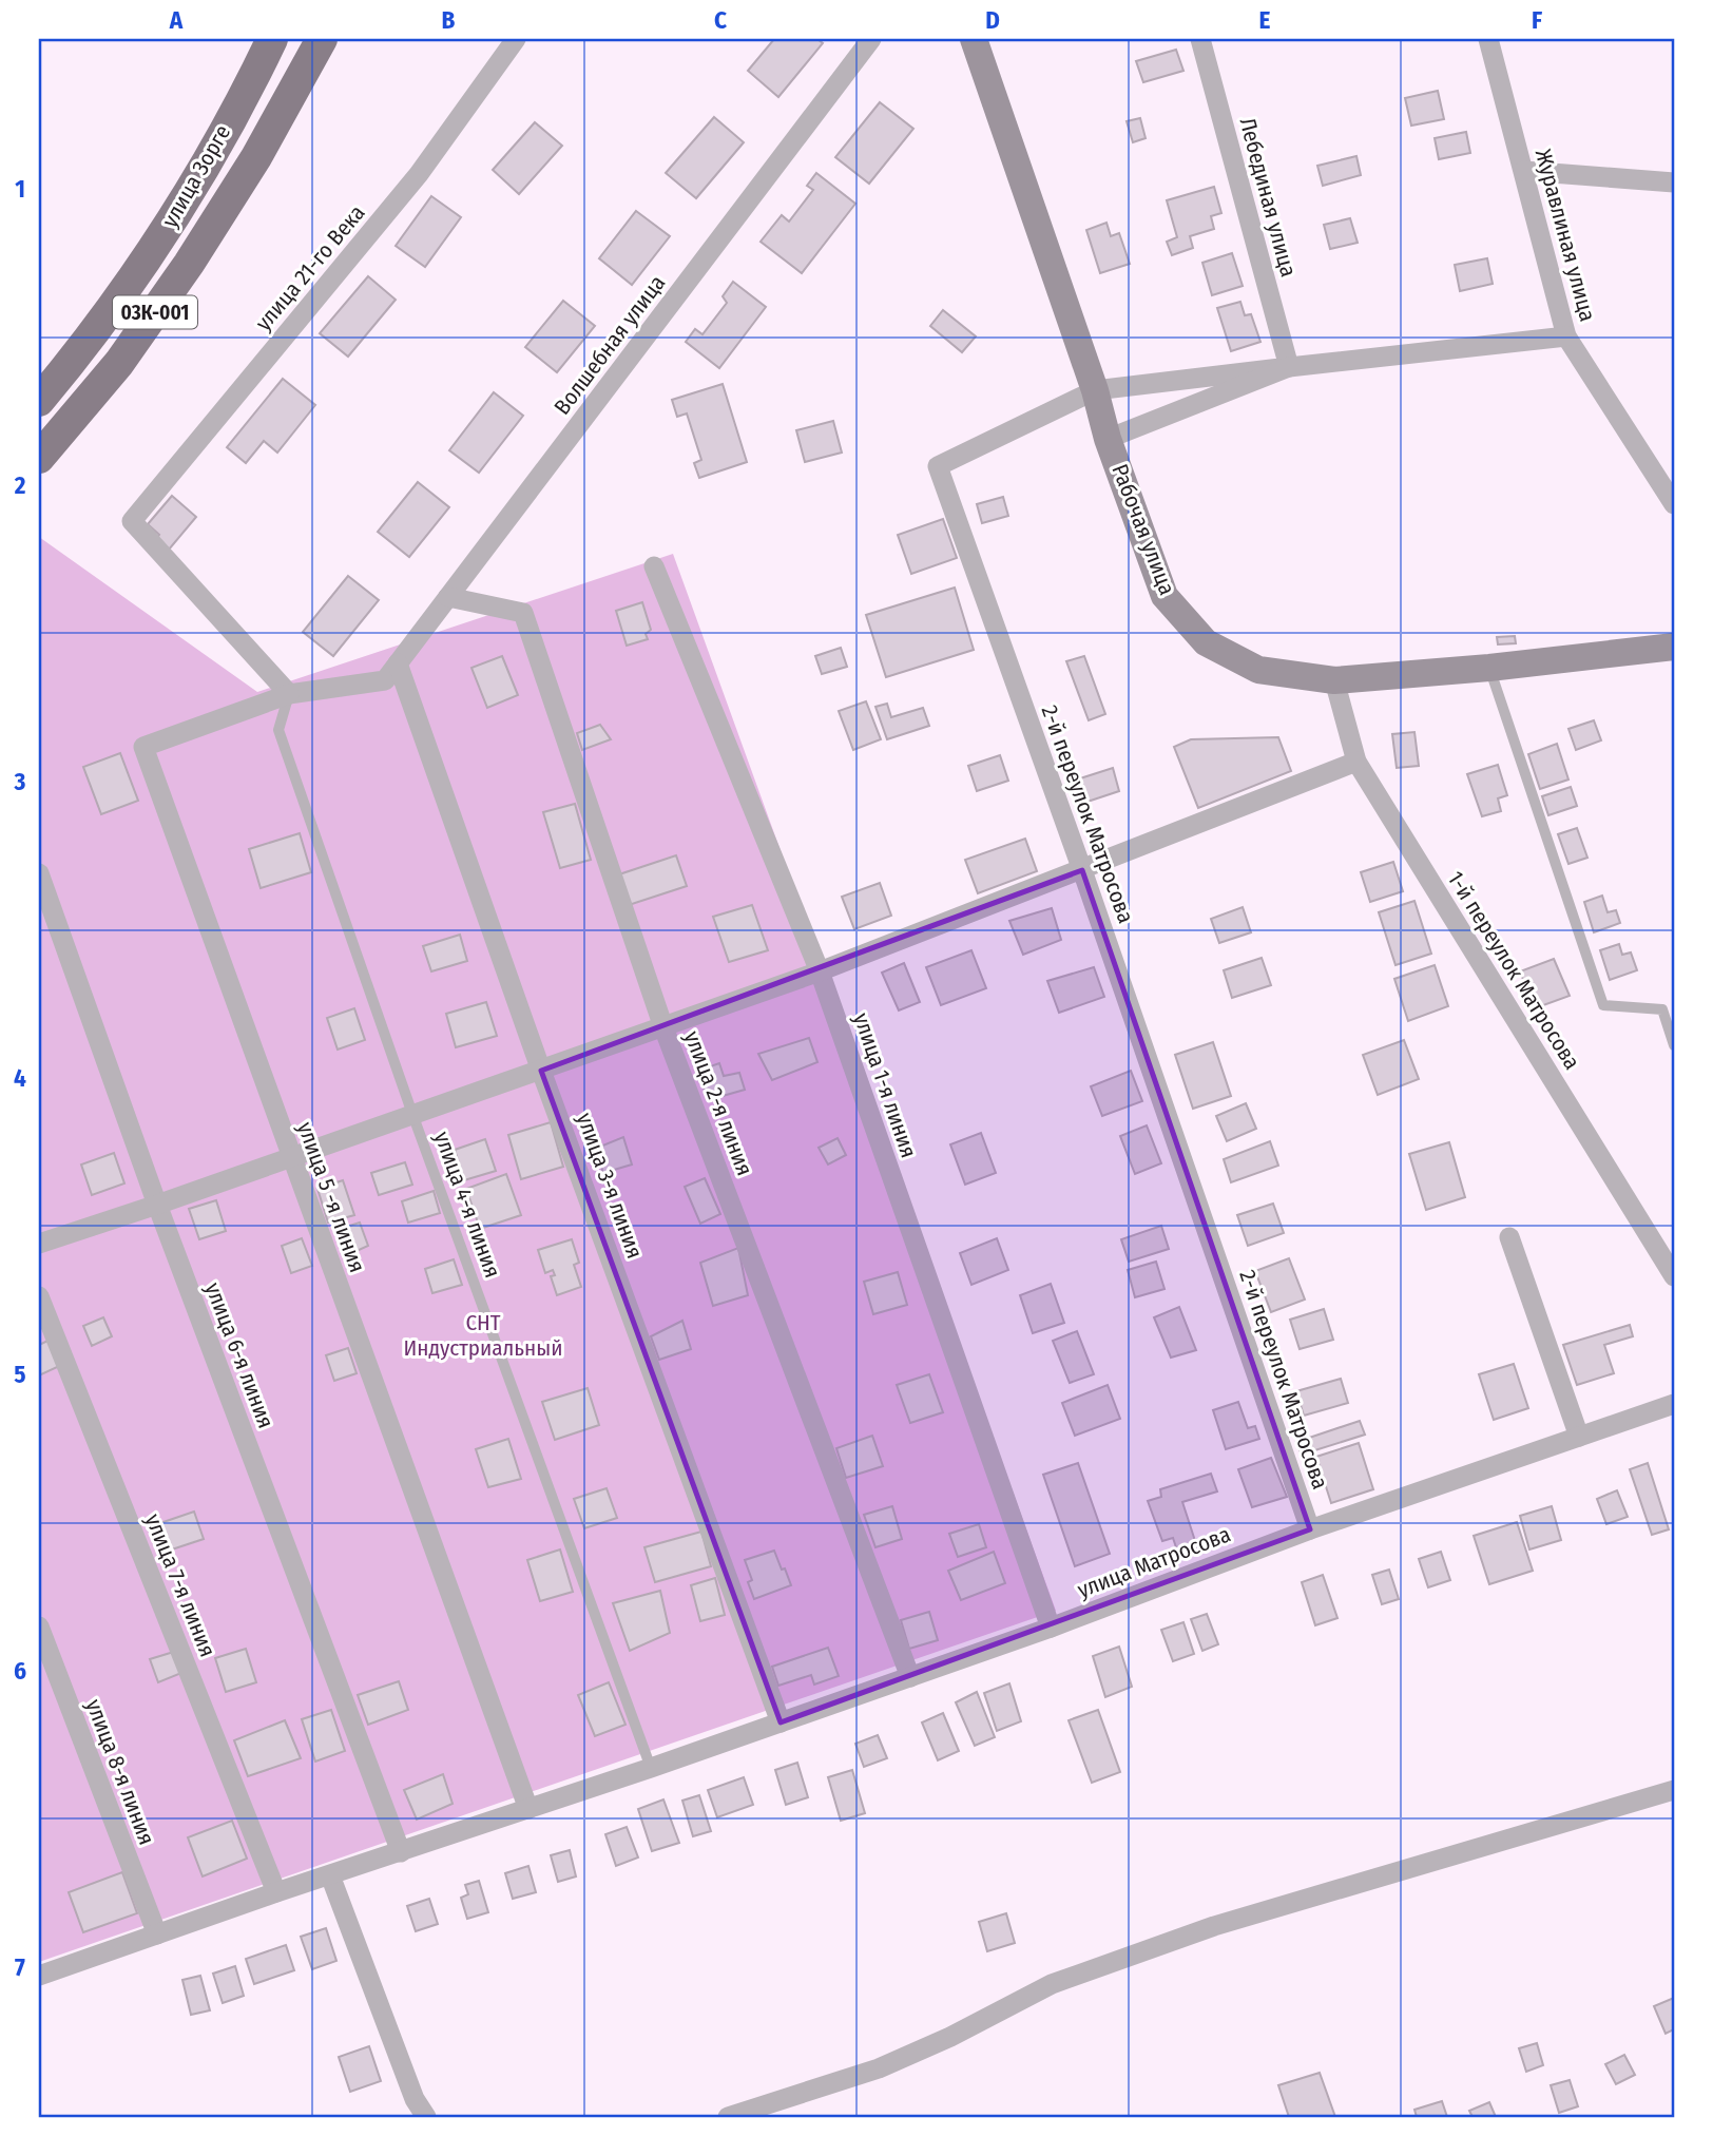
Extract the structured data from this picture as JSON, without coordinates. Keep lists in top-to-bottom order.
{
  "streets": {
    "main road": ["улица Зорге", "03К-001", "Рабочая улица"],
    "street": [
      "Лебединая улица",
      "Журавлиная улица",
      "улица 21-го Века",
      "Волшебная улица",
      "2-й переулок Матросова",
      "1-й переулок Матросова",
      "улица 1-я линия",
      "улица 2-я линия",
      "улица 3-я линия",
      "улица 5 -я линия",
      "улица 6-я линия",
      "улица Матросова",
      "улица 7-я линия",
      "улица 8-я линия"
    ],
    "lane": ["улица 4-я линия"]
  },
  "crossings": [
    ["Лебединая улица", "2-й переулок Матросова"],
    ["улица 21-го Века", "улица 5 -я линия"],
    ["улица 21-го Века", "улица 4-я линия"],
    ["Волшебная улица", "улица 2-я линия"],
    ["Волшебная улица", "улица 3-я линия"],
    ["Рабочая улица", "2-й переулок Матросова"],
    ["Рабочая улица", "1-й переулок Матросова"],
    ["2-й переулок Матросова", "улица Матросова"],
    ["улица 1-я линия", "улица Матросова"],
    ["улица 2-я линия", "улица Матросова"],
    ["улица 3-я линия", "улица Матросова"],
    ["улица 5 -я линия", "улица 4-я линия"],
    ["улица 5 -я линия", "улица Матросова"],
    ["улица 4-я линия", "улица Матросова"],
    ["улица 6-я линия", "улица Матросова"],
    ["улица Матросова", "улица 7-я линия"],
    ["улица Матросова", "улица 8-я линия"]
  ],
  "parks": ["СНТ Индустриальный"],
  "grid": {
    "columns": [
      "A",
      "B",
      "C",
      "D",
      "E",
      "F"
    ],
    "rows": [
      "1",
      "2",
      "3",
      "4",
      "5",
      "6",
      "7"
    ]
  }
}
